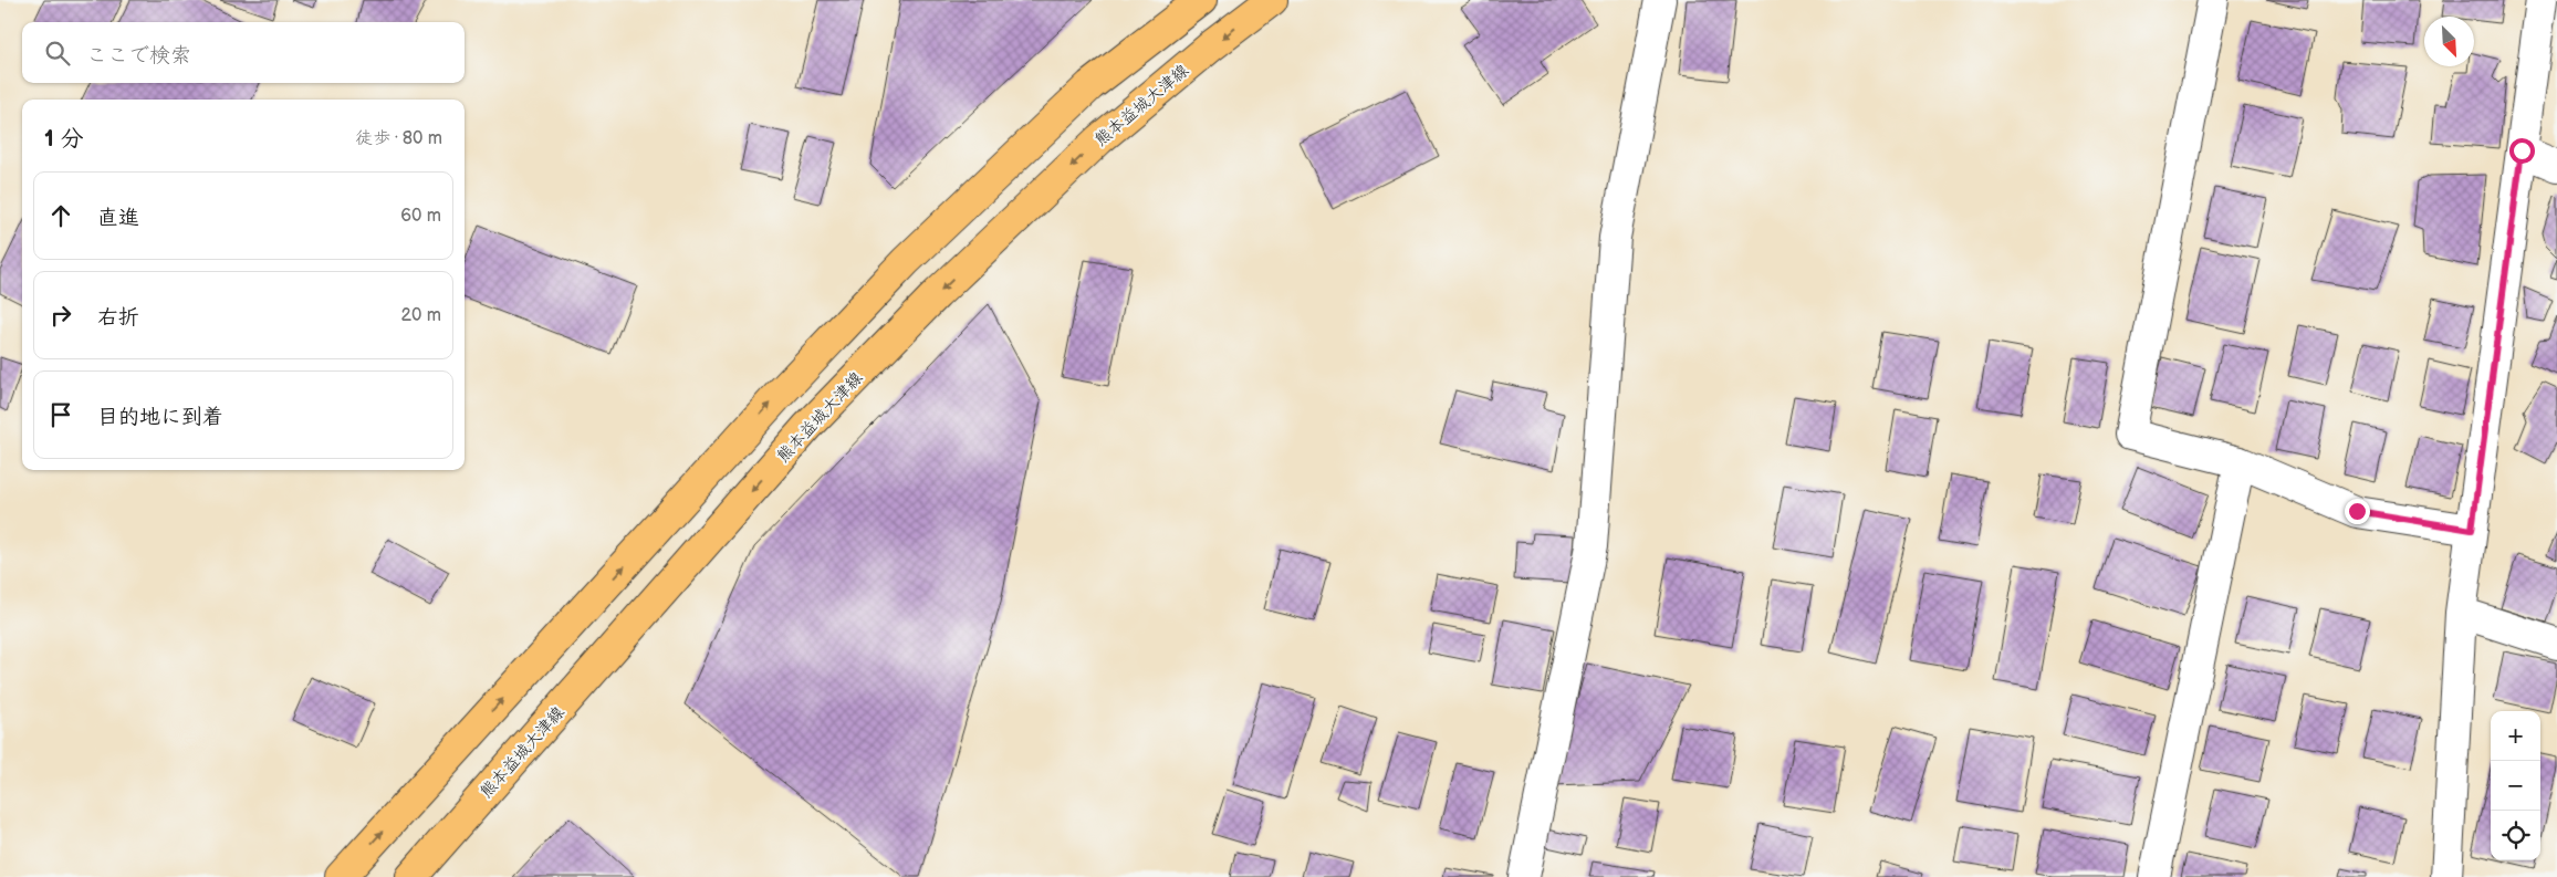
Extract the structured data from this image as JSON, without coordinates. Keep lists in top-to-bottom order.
{
  "streets": {
    "main road": ["熊本益城大津線"]
  },
  "north": "bottom right",
  "page": {
    "search": "ここで検索",
    "heading": ["1 分", "徒歩 · 80 m"],
    "list": [
      ["直進", "60 m"],
      ["右折", "20 m"],
      "目的地に到着"
    ],
    "map_buttons": ["+", "−"]
  }
}
